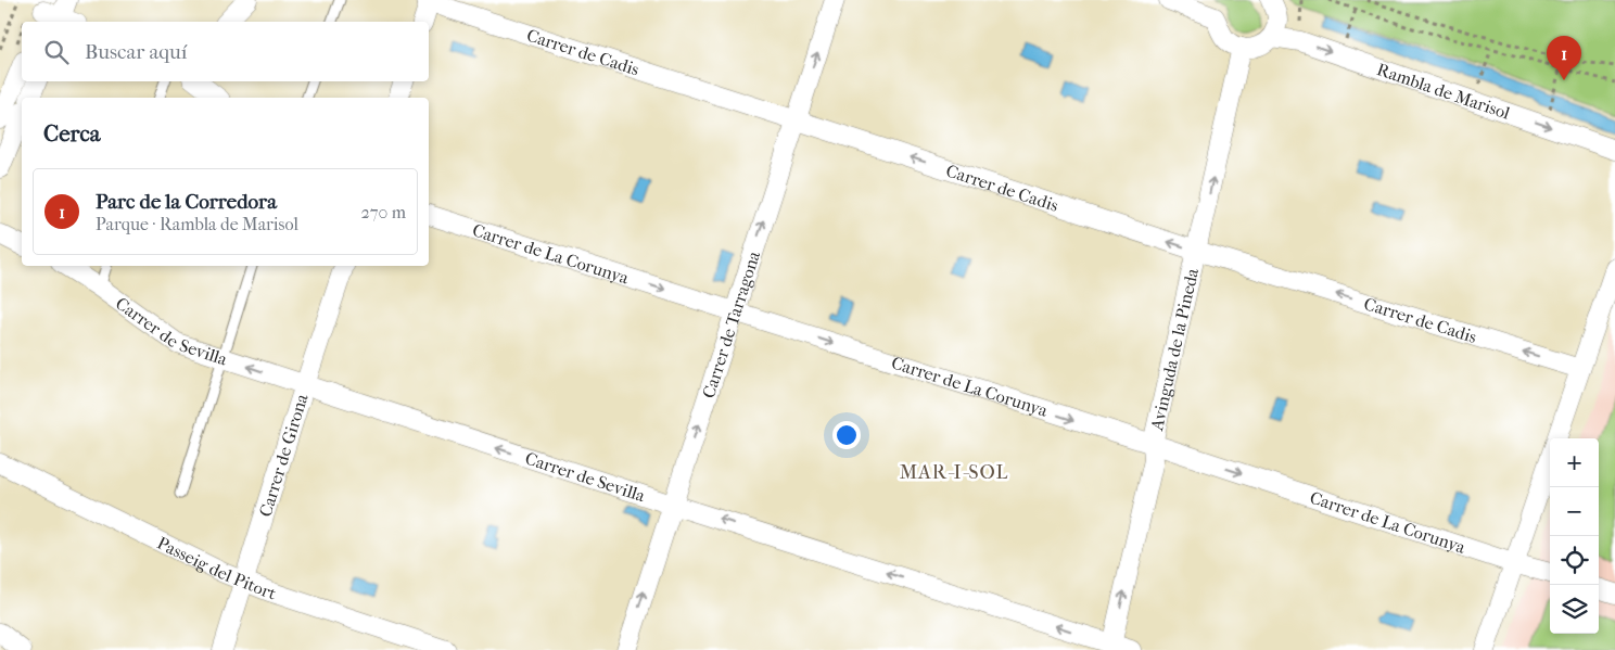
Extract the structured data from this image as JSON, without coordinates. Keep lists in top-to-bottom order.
{
  "streets": {
    "street": [
      "Carrer de Cadis",
      "Rambla de Marisol",
      "Carrer de La Corunya",
      "Carrer de Tarragona",
      "Carrer de Sevilla",
      "Avinguda de la Pineda",
      "Carrer de Girona",
      "Passeig del Pitort"
    ]
  },
  "crossings": [
    ["Carrer de Cadis", "Carrer de Tarragona"],
    ["Carrer de Cadis", "Avinguda de la Pineda"],
    ["Carrer de La Corunya", "Carrer de Tarragona"],
    ["Carrer de La Corunya", "Avinguda de la Pineda"],
    ["Carrer de Tarragona", "Carrer de Sevilla"],
    ["Carrer de Sevilla", "Avinguda de la Pineda"],
    ["Carrer de Sevilla", "Carrer de Girona"],
    ["Carrer de Girona", "Passeig del Pitort"]
  ],
  "one_way": [
    "Carrer de Cadis",
    "Rambla de Marisol",
    "Carrer de La Corunya",
    "Carrer de Tarragona",
    "Carrer de Sevilla",
    "Avinguda de la Pineda"
  ],
  "districts": ["MAR-I-SOL"],
  "page": {
    "search": "Buscar aquí",
    "pins": "1",
    "heading": "Cerca",
    "list": [
      {
        "mark": "1",
        "name": "Parc de la Corredora",
        "note": "Parque · Rambla de Marisol",
        "value": "270 m"
      }
    ],
    "map_buttons": ["+", "−"]
  }
}
